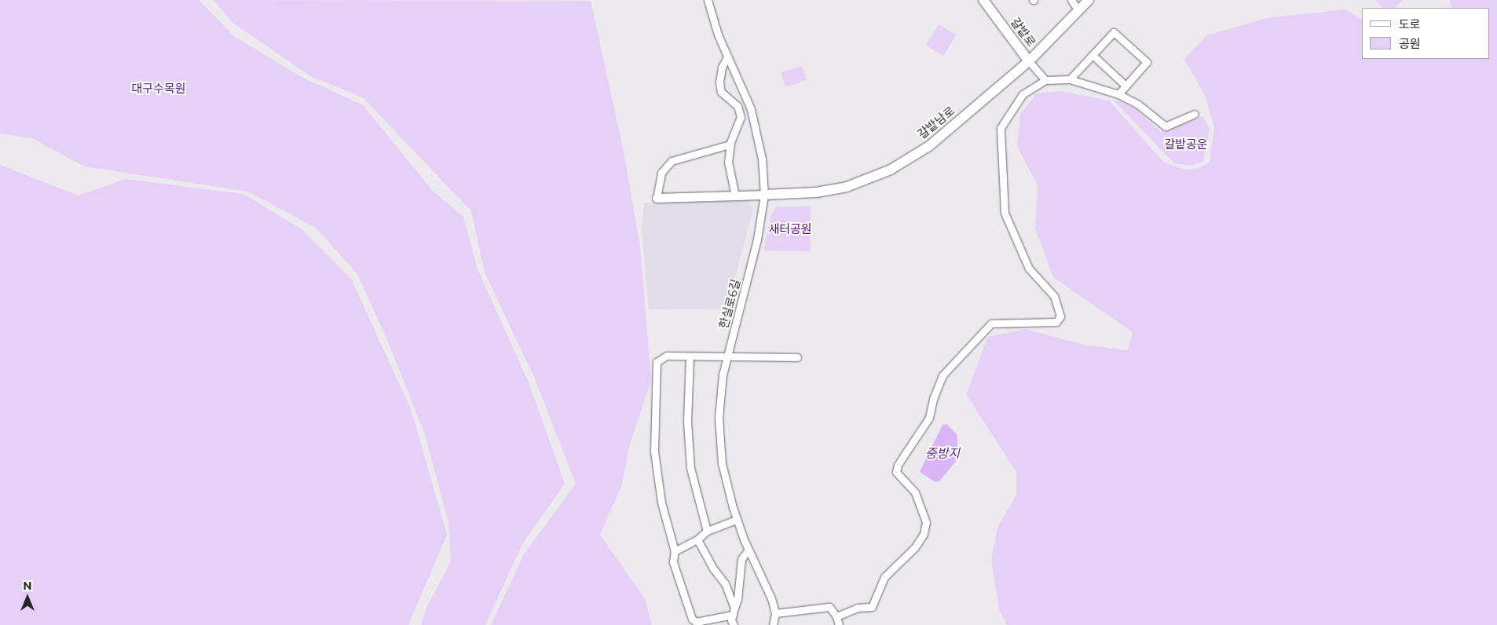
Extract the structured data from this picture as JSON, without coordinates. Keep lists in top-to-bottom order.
{
  "streets": {
    "main road": ["갈밭로", "갈밭남로"],
    "street": ["한실로6길"]
  },
  "crossings": [
    ["갈밭로", "갈밭남로"],
    ["갈밭남로", "한실로6길"]
  ],
  "water": ["중방지"],
  "parks": ["대구수목원", "갈밭공운", "새터공원"],
  "legend": ["도로", "공원"],
  "north": "top"
}
